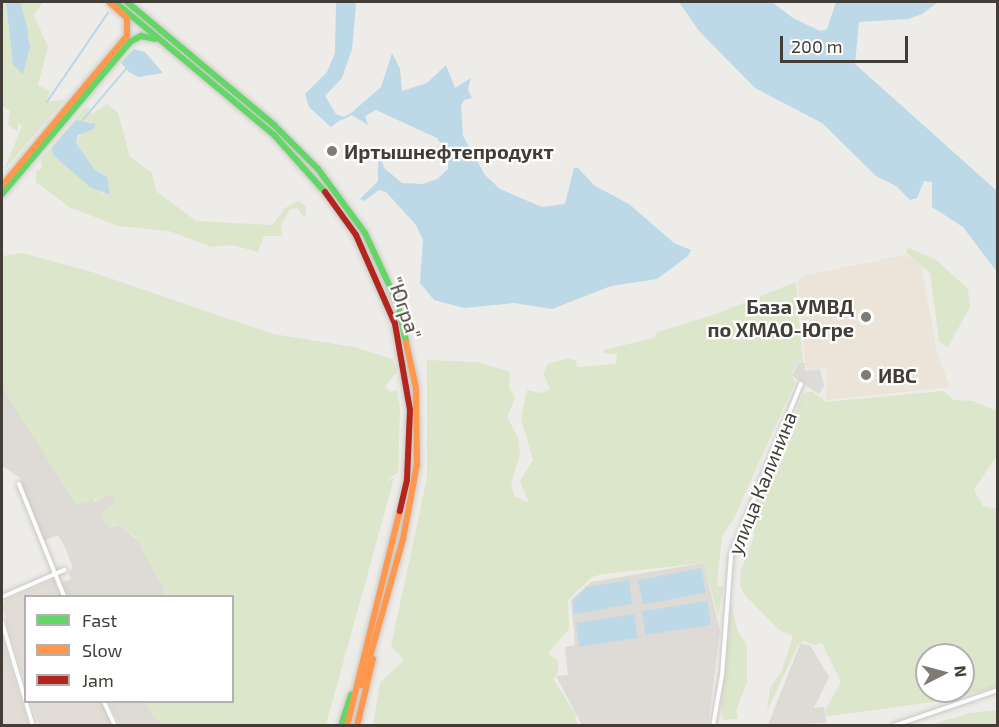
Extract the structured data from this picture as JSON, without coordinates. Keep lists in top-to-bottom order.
{
  "streets": {
    "main road": ["\"Югра\""],
    "street": ["улица Калинина"]
  },
  "places": ["Иртышнефтепродукт", "База УМВД по ХМАО-Югре", "ИВС"],
  "legend": ["Fast", "Slow", "Jam"],
  "scale_bar": "200 m",
  "north": "right"
}
